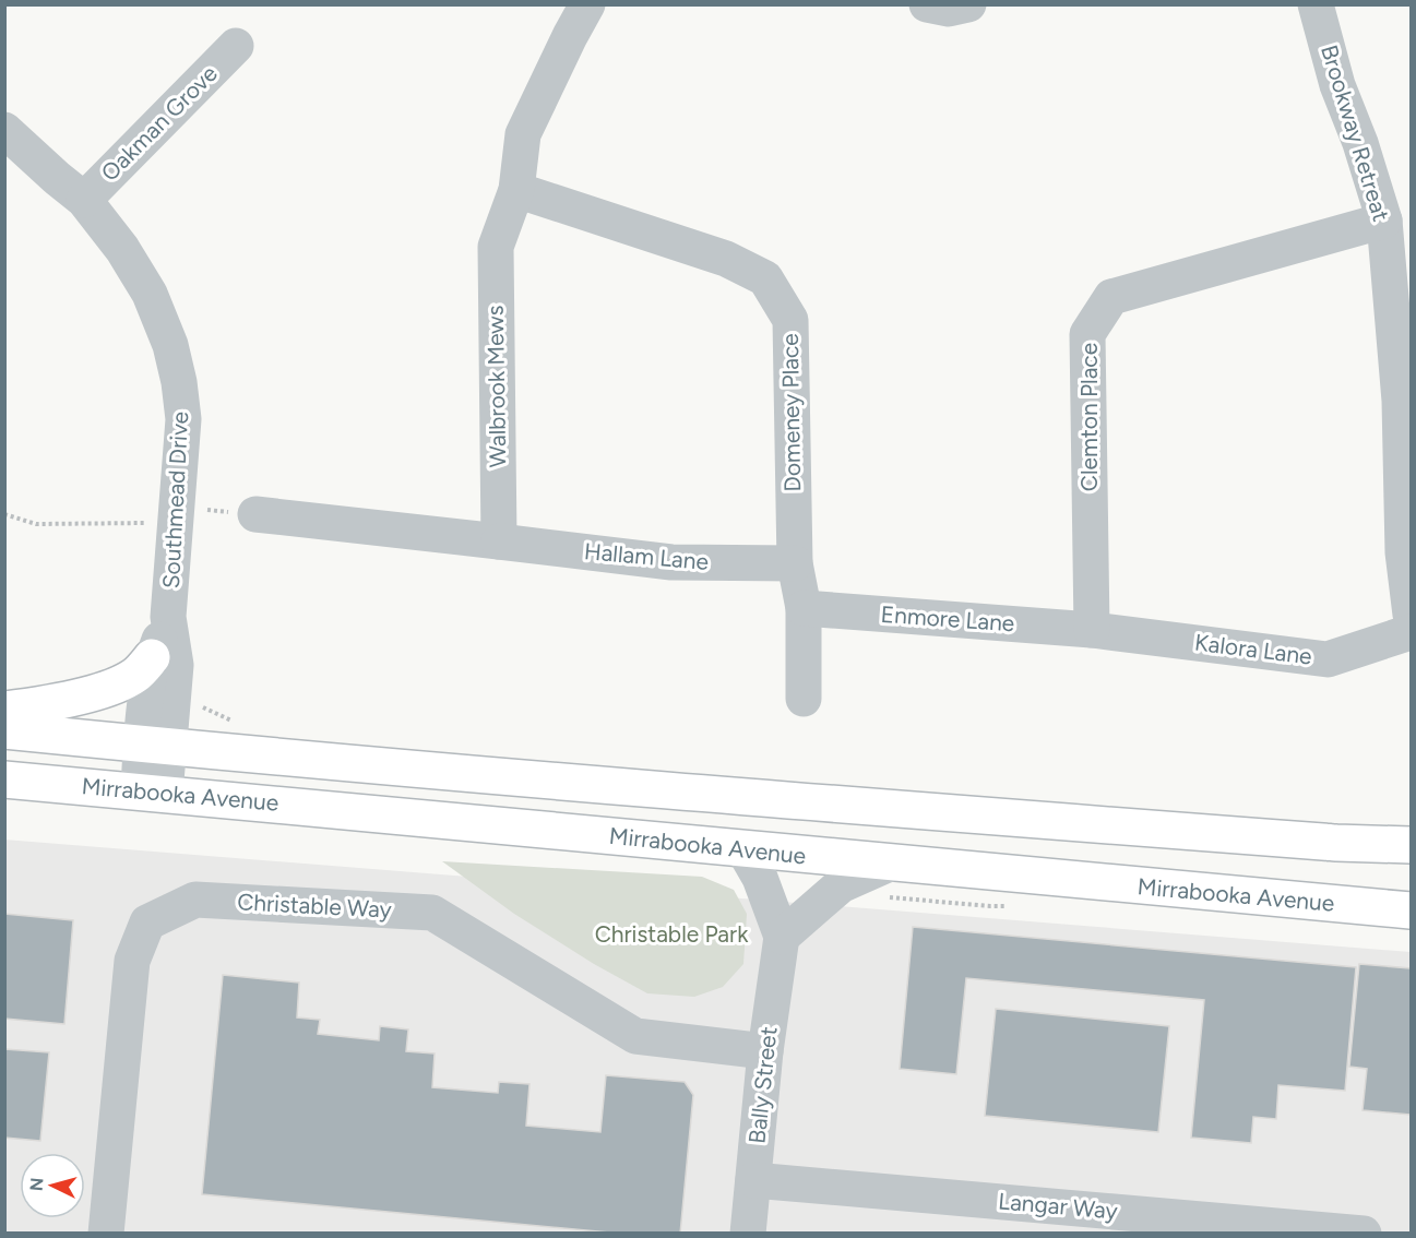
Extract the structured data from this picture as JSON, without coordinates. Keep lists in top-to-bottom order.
{
  "streets": {
    "main road": ["Mirrabooka Avenue"],
    "street": [
      "Oakman Grove",
      "Brookway Retreat",
      "Walbrook Mews",
      "Domeney Place",
      "Clemton Place",
      "Southmead Drive",
      "Hallam Lane",
      "Enmore Lane",
      "Kalora Lane",
      "Christable Way",
      "Bally Street",
      "Langar Way"
    ]
  },
  "crossings": [
    ["Oakman Grove", "Southmead Drive"],
    ["Brookway Retreat", "Clemton Place"],
    ["Walbrook Mews", "Domeney Place"],
    ["Walbrook Mews", "Hallam Lane"],
    ["Domeney Place", "Hallam Lane"],
    ["Domeney Place", "Enmore Lane"],
    ["Clemton Place", "Enmore Lane"],
    ["Clemton Place", "Kalora Lane"],
    ["Southmead Drive", "Mirrabooka Avenue"],
    ["Enmore Lane", "Kalora Lane"],
    ["Mirrabooka Avenue", "Bally Street"],
    ["Christable Way", "Bally Street"],
    ["Bally Street", "Langar Way"]
  ],
  "parks": ["Christable Park"],
  "north": "left"
}
